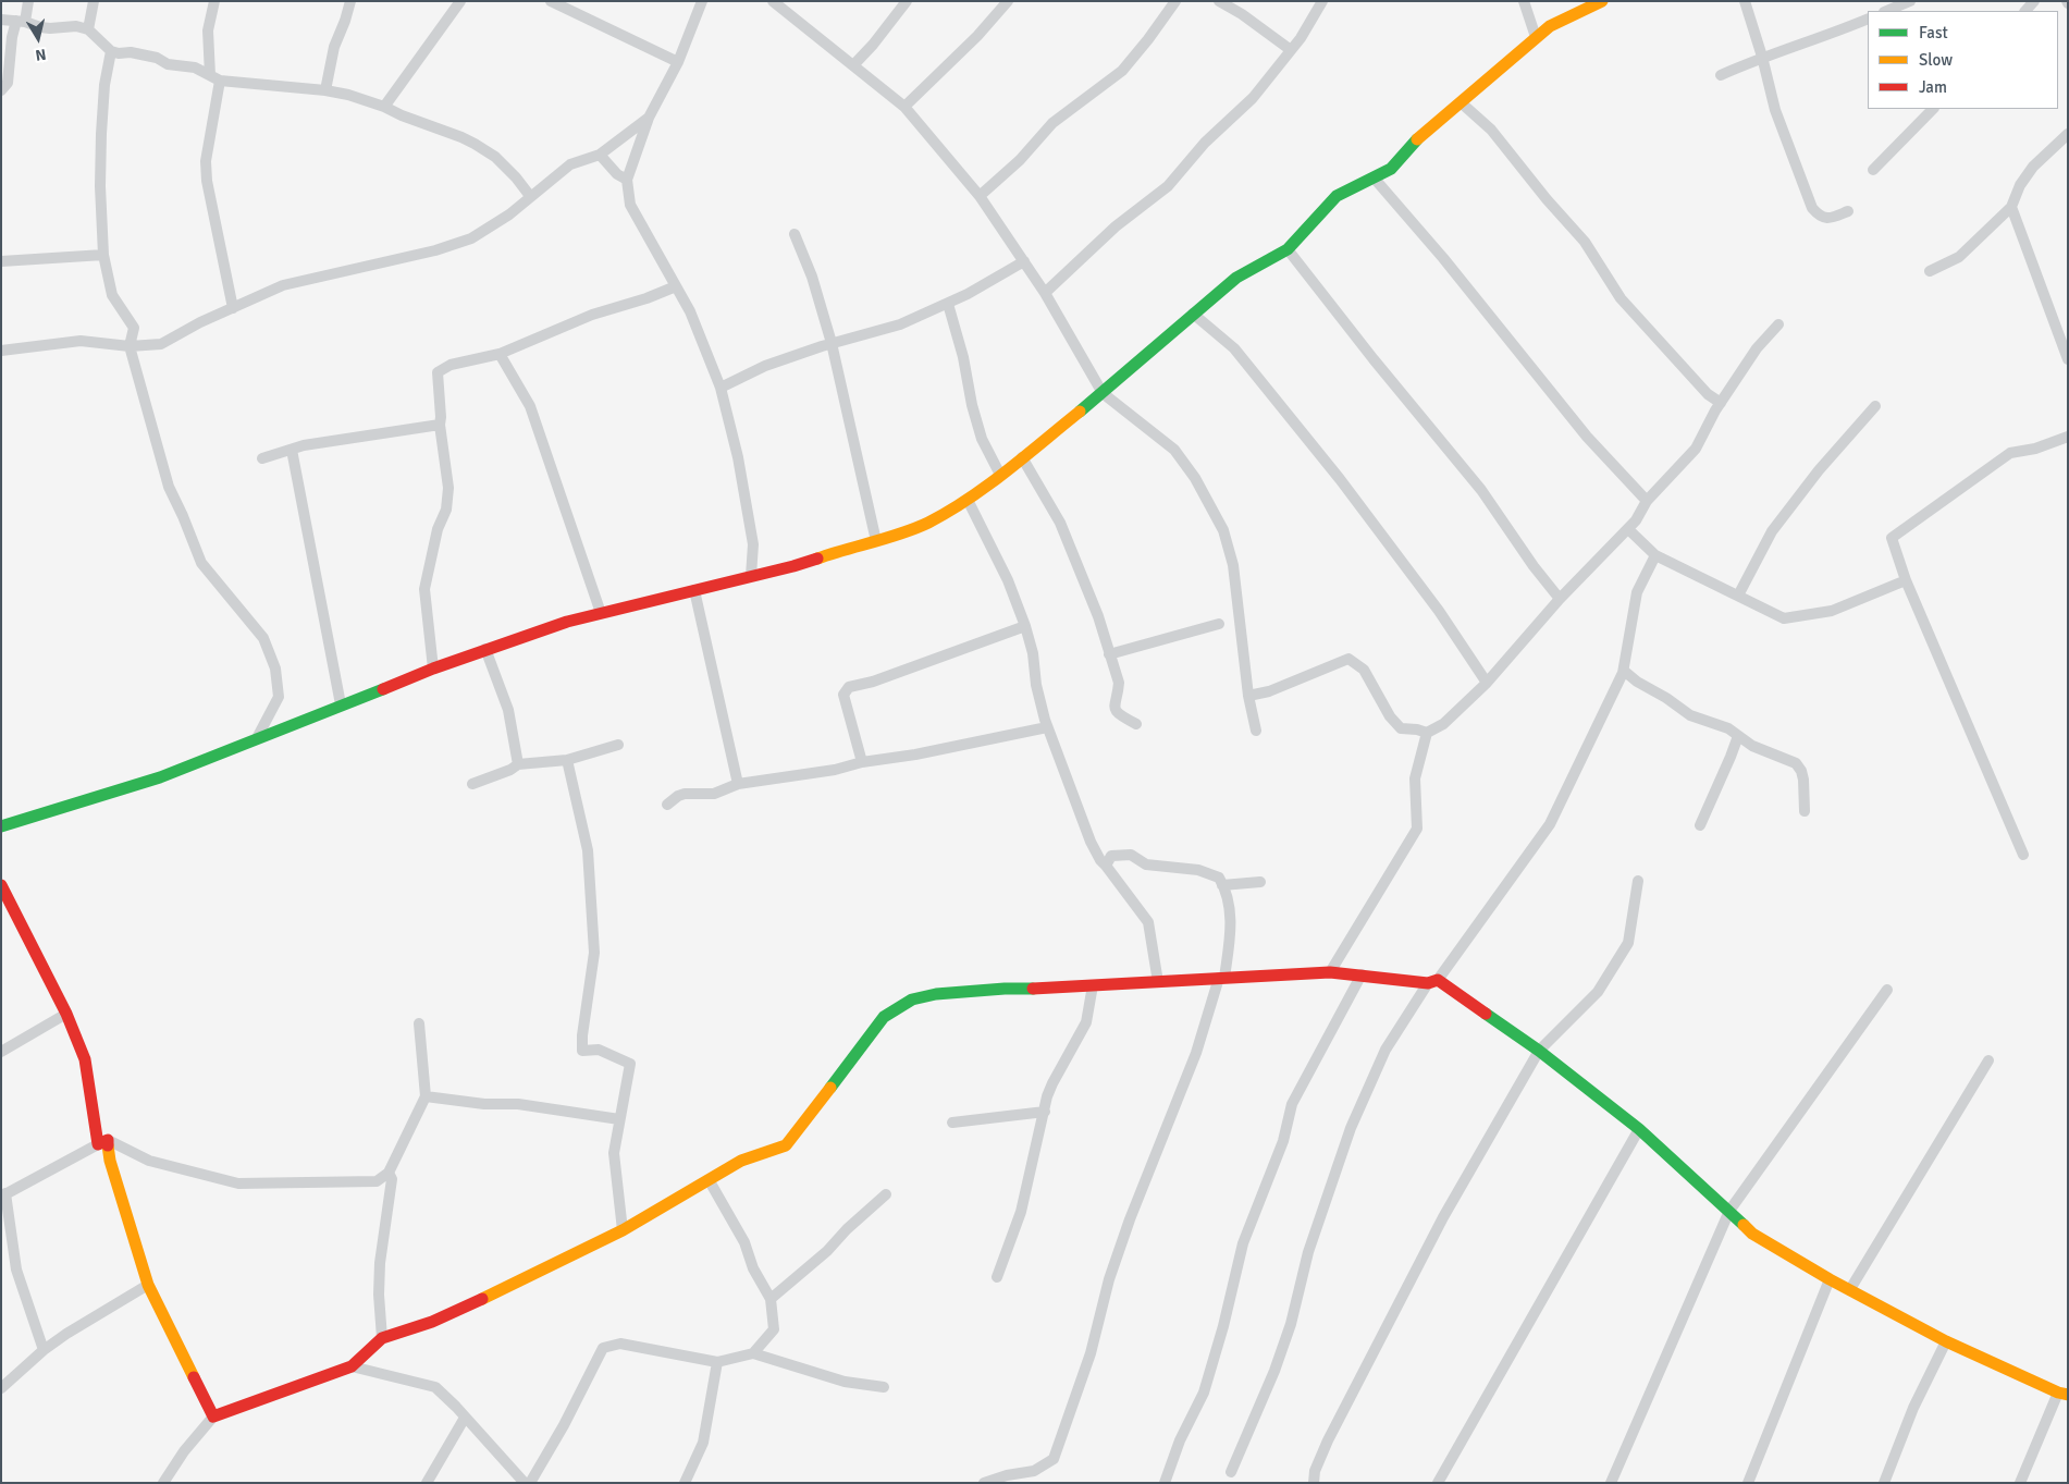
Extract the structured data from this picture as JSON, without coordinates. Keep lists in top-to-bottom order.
{
  "legend": ["Fast", "Slow", "Jam"],
  "north": "bottom"
}
